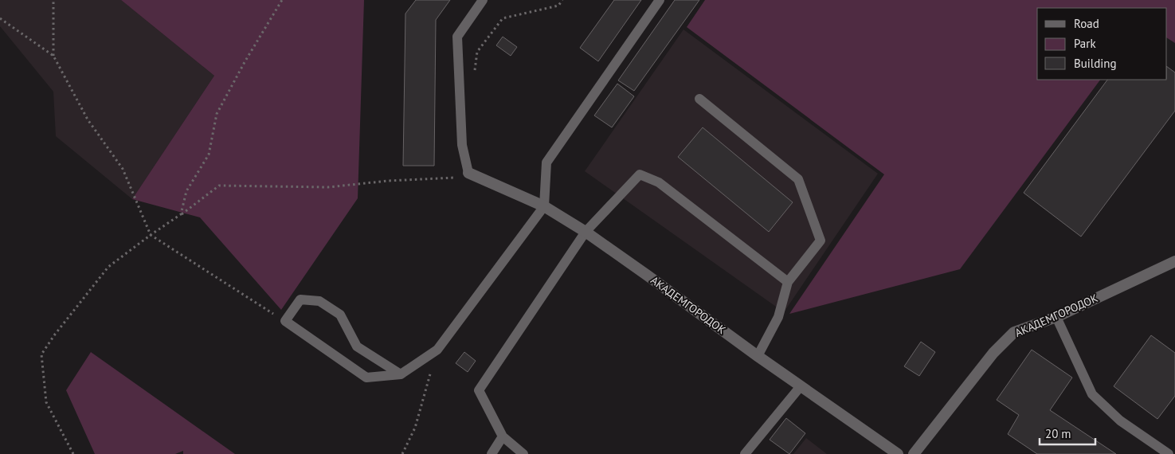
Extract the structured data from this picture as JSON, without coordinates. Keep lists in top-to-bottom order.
{
  "streets": {
    "street": ["АКАДЕМГОРОДОК"]
  },
  "legend": ["Road", "Park", "Building"],
  "scale_bar": "20 m"
}
